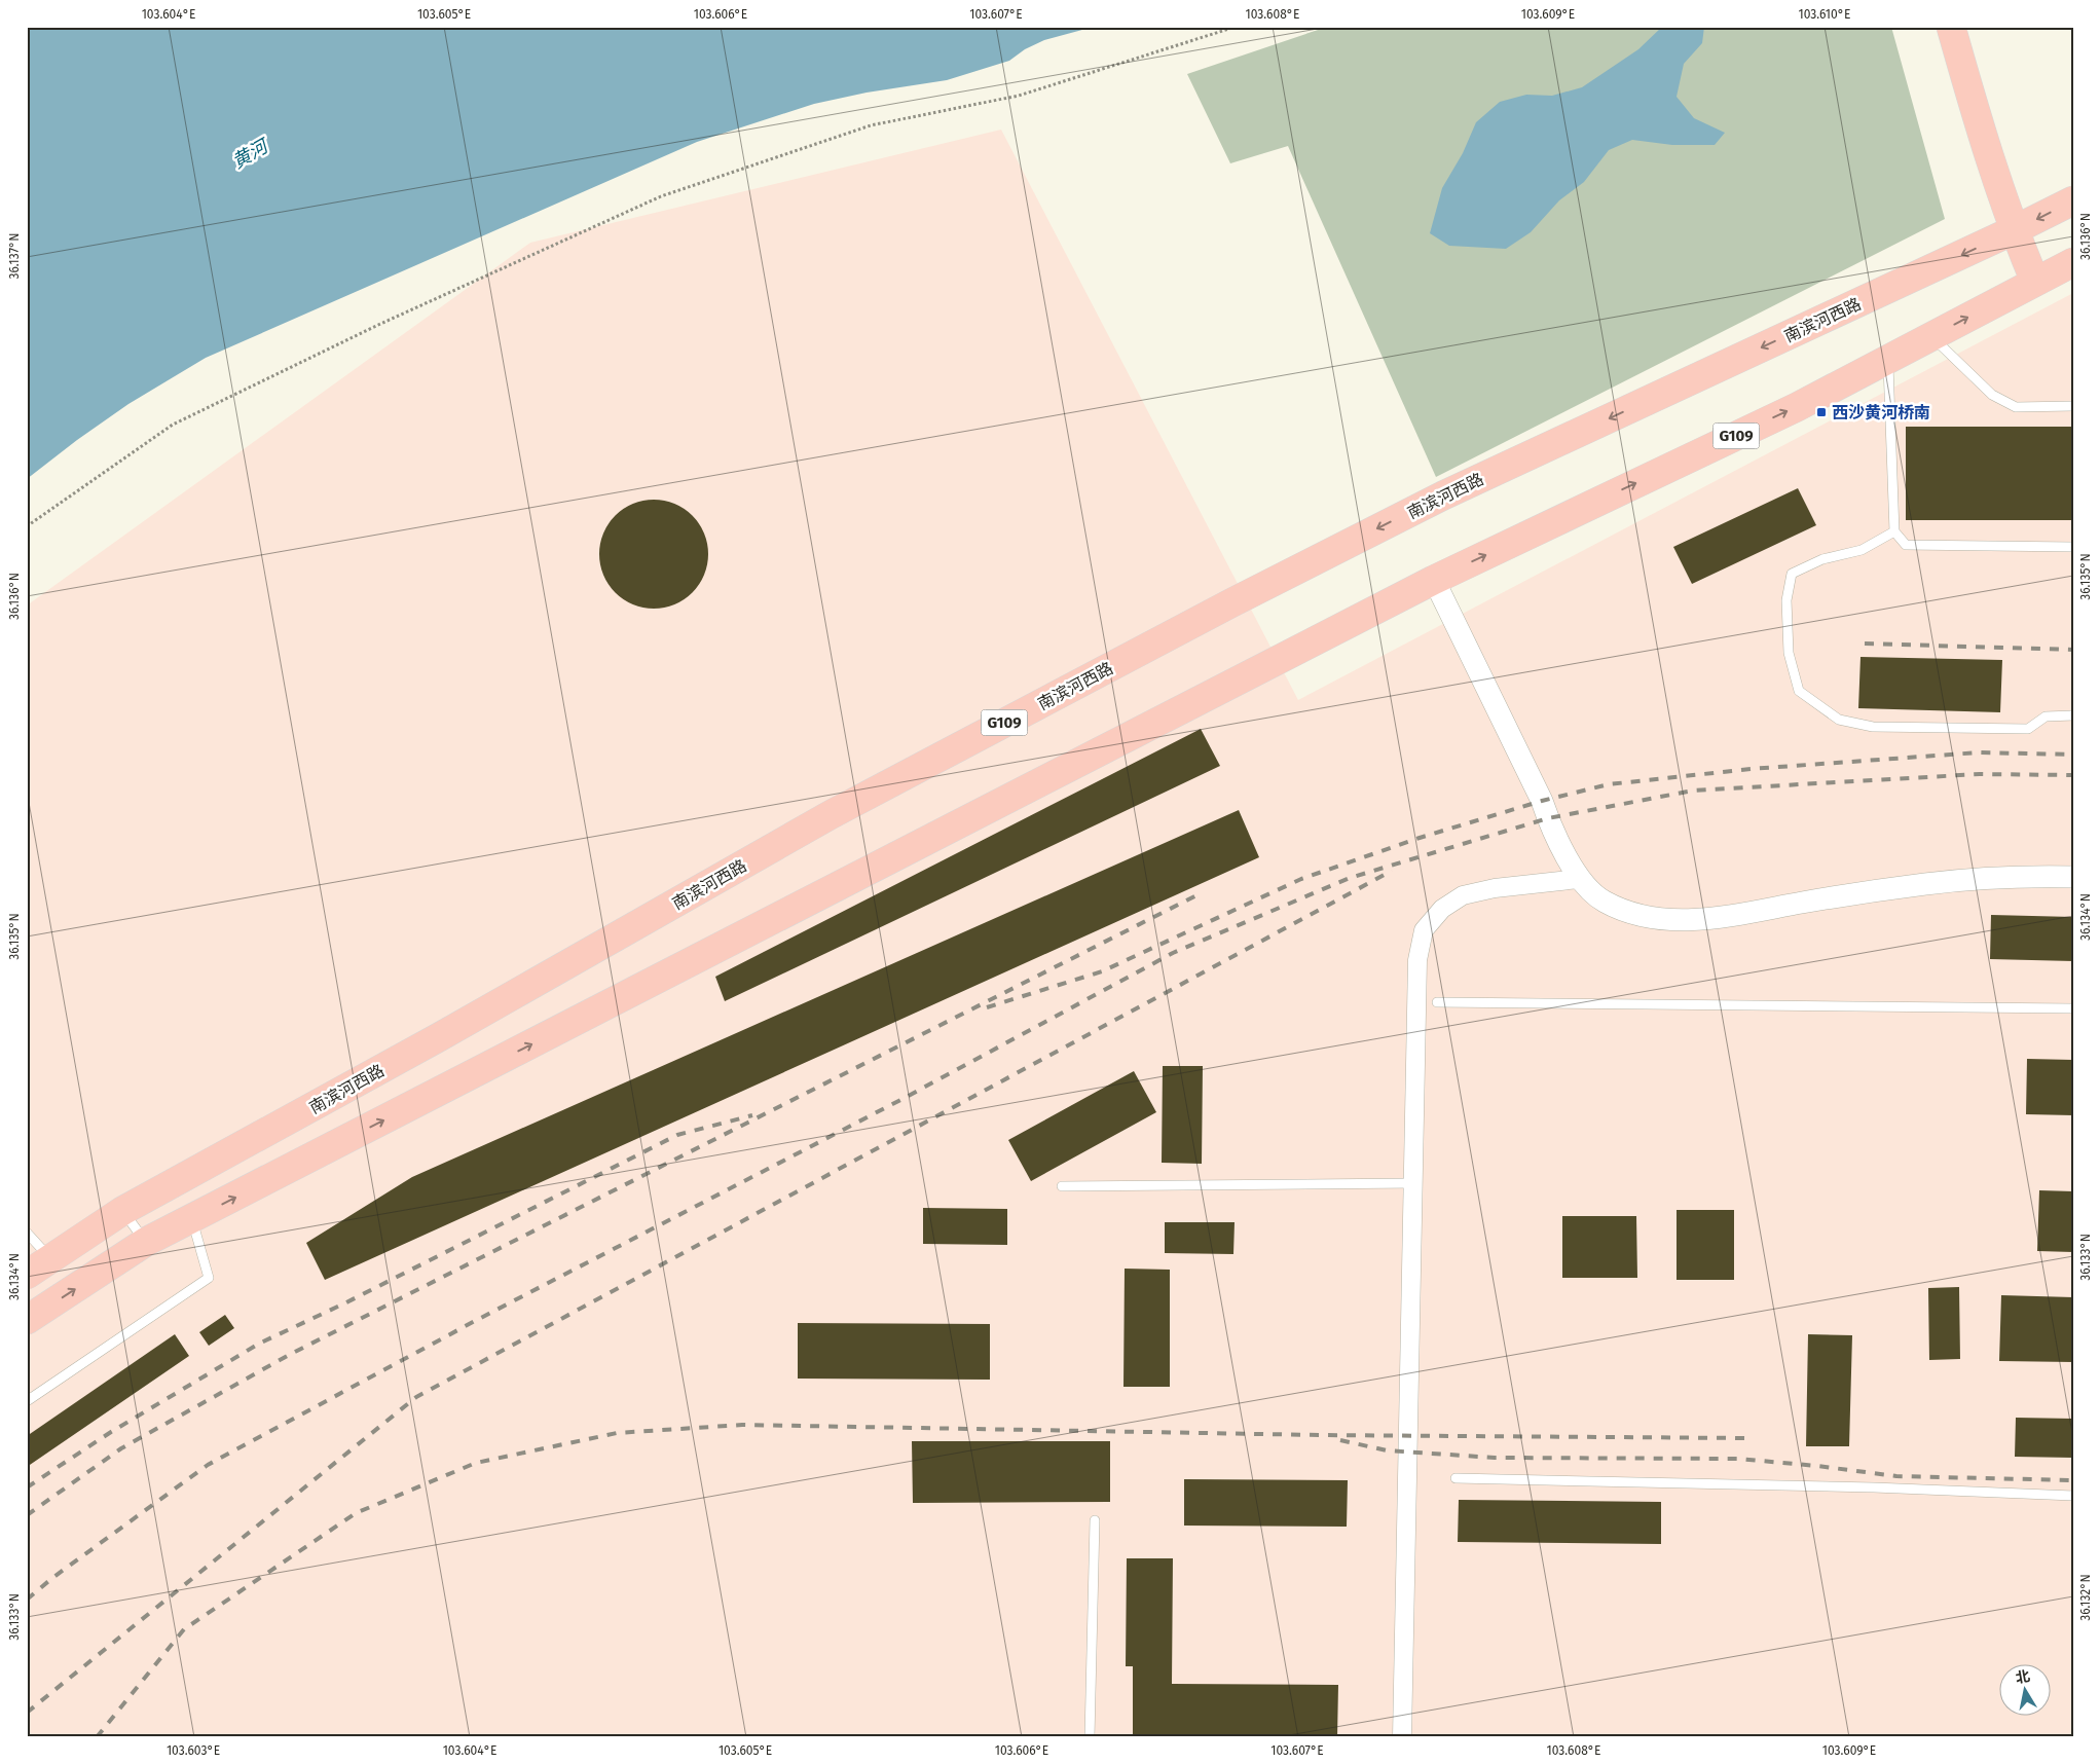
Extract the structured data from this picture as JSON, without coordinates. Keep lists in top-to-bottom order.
{
  "streets": {
    "highway": ["南滨河西路", "G109"]
  },
  "water": ["黄河"],
  "places": {
    "transit": ["西沙黄河桥南"]
  },
  "north": "top",
  "coordinates": [
    "103.604°E",
    "103.605°E",
    "103.606°E",
    "103.607°E",
    "103.608°E",
    "103.609°E",
    "103.610°E",
    "36.136°N",
    "36.137°N",
    "36.135°N",
    "36.134°N",
    "36.133°N",
    "36.132°N",
    "103.603°E"
  ]
}
